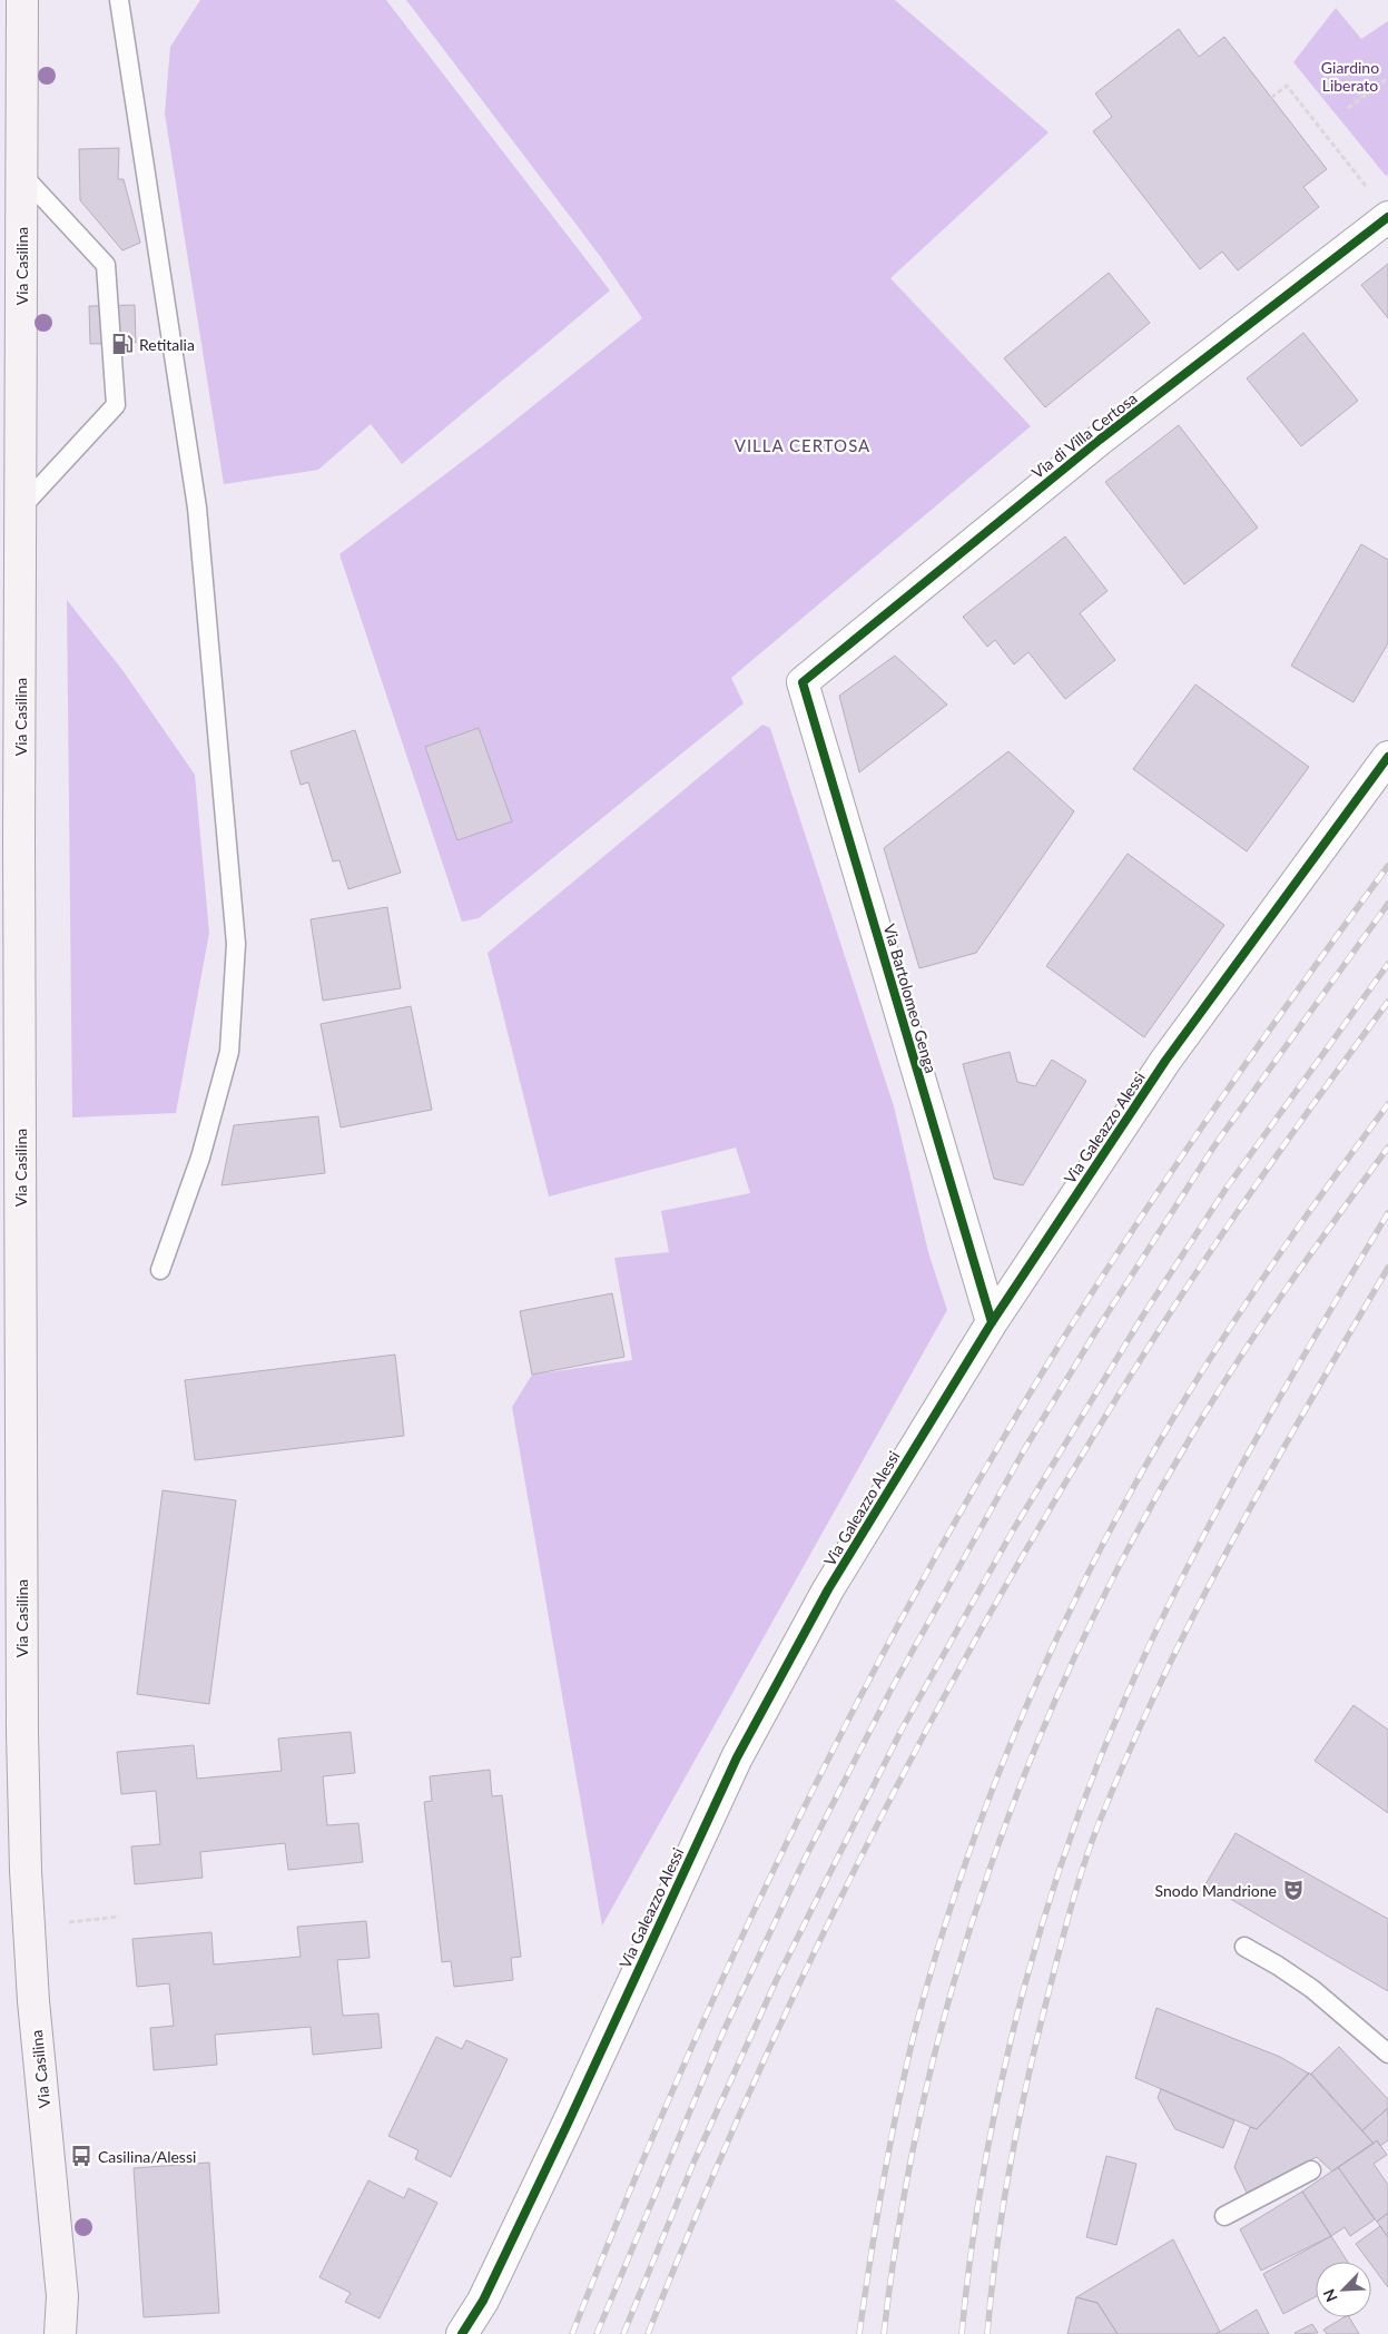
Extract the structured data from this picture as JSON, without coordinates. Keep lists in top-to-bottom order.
{
  "streets": {
    "main road": ["Via Casilina"],
    "street": ["Via di Villa Certosa", "Via Bartolomeo Genga", "Via Galeazzo Alessi"]
  },
  "crossings": [
    ["Via di Villa Certosa", "Via Bartolomeo Genga"],
    ["Via Bartolomeo Genga", "Via Galeazzo Alessi"]
  ],
  "districts": ["VILLA CERTOSA"],
  "parks": ["Giardino Liberato"],
  "places": {
    "fuel station": ["Retitalia"],
    "theatre": ["Snodo Mandrione"],
    "bus stop": ["Casilina/Alessi"]
  },
  "north": "bottom left"
}
